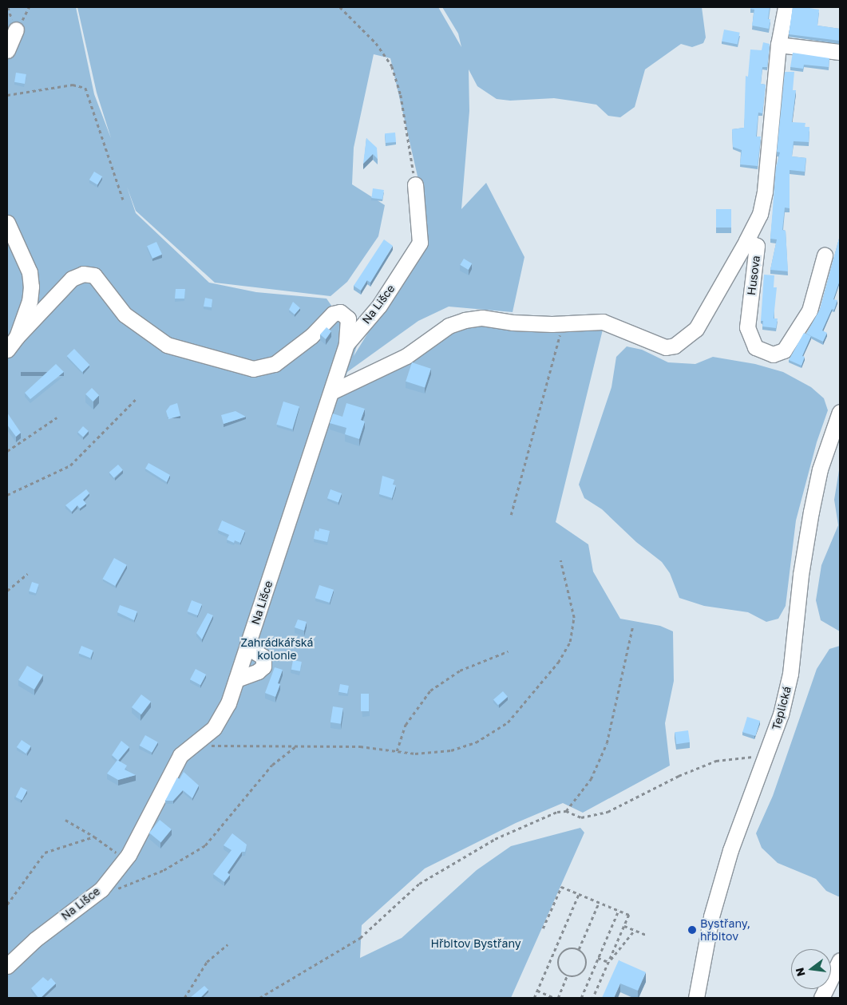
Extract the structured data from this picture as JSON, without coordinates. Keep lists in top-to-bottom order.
{
  "streets": {
    "street": ["Husova", "Na Lišce", "Teplická"]
  },
  "parks": ["Zahrádkářská kolonie", "Hřbitov Bystřany"],
  "places": ["Bystřany, hřbitov"],
  "north": "left"
}
